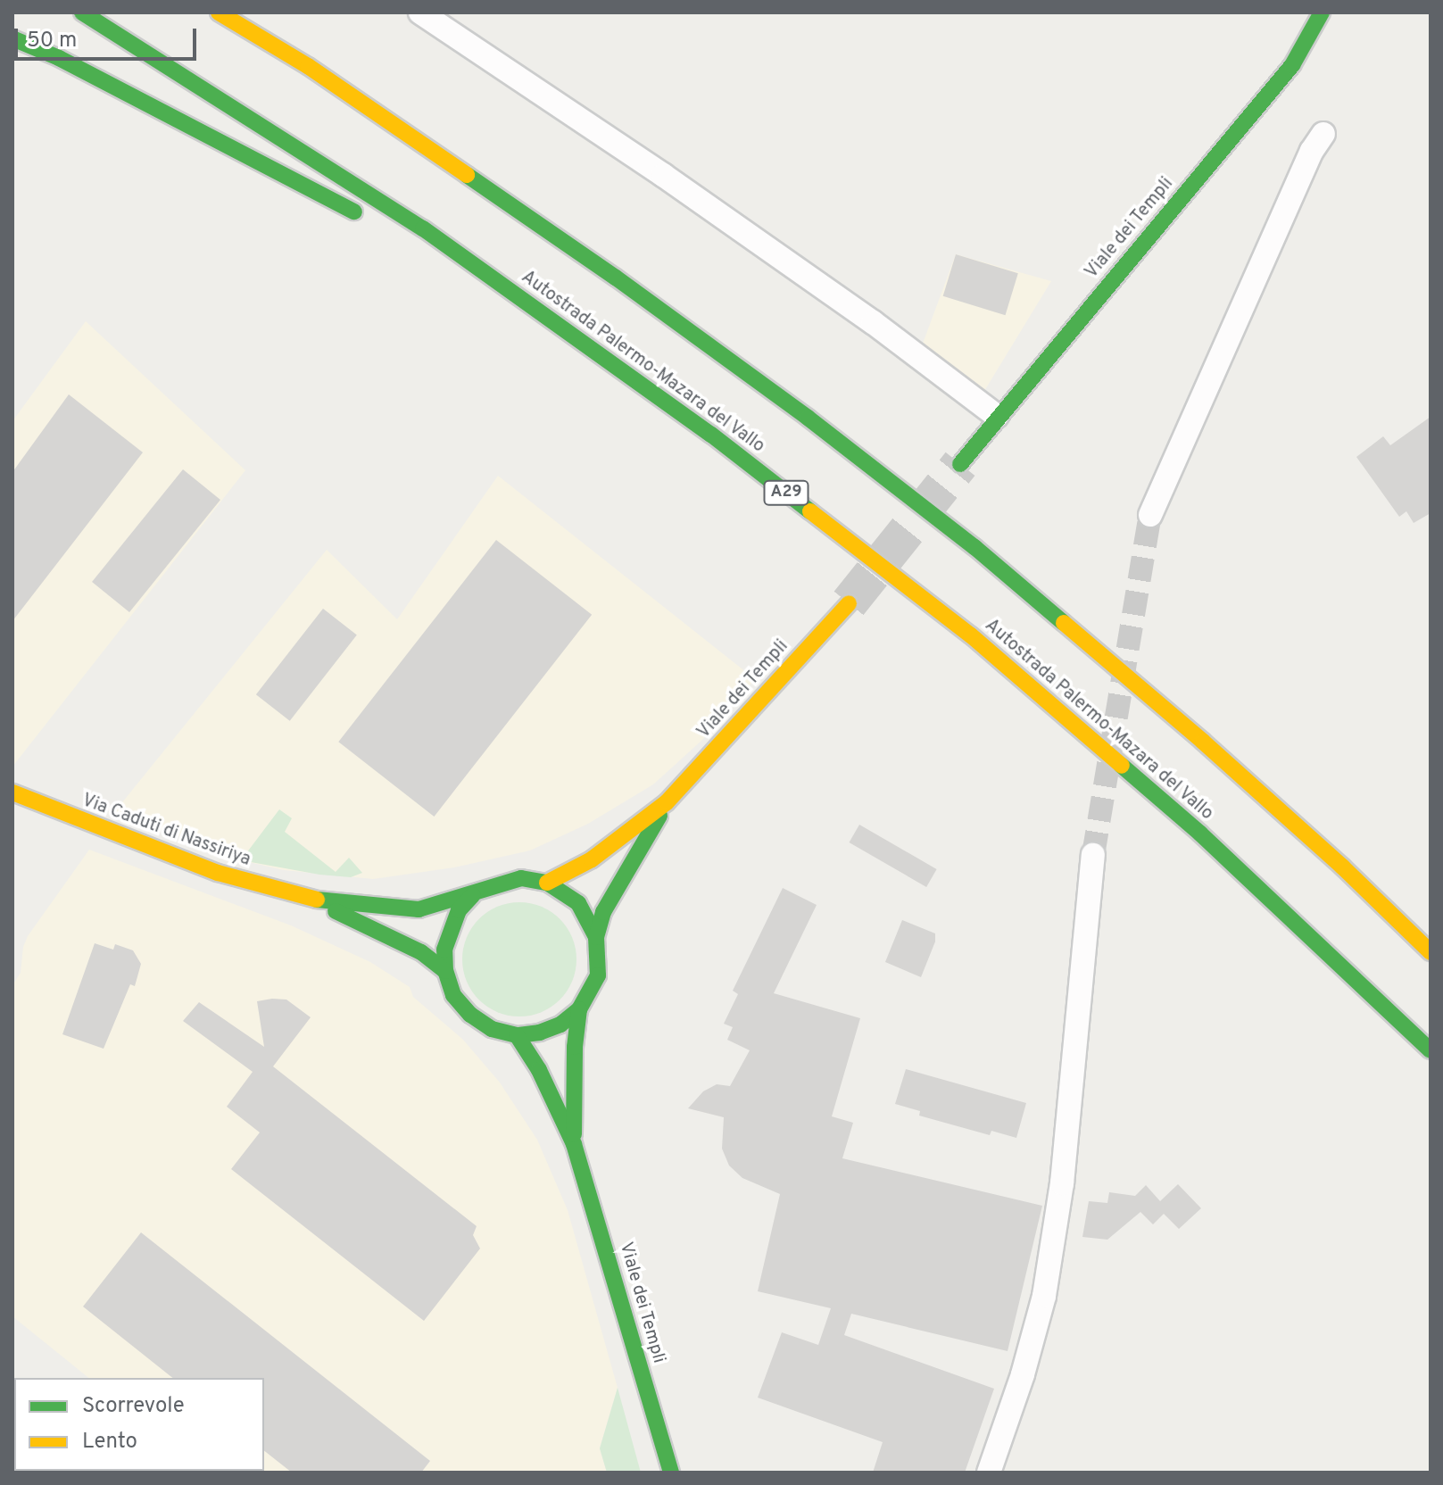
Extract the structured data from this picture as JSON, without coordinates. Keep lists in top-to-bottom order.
{
  "streets": {
    "main road": [
      "Viale dei Templi",
      "Autostrada Palermo-Mazara del Vallo",
      "A29",
      "Via Caduti di Nassiriya"
    ]
  },
  "legend": ["Scorrevole", "Lento"],
  "scale_bar": "50 m"
}
